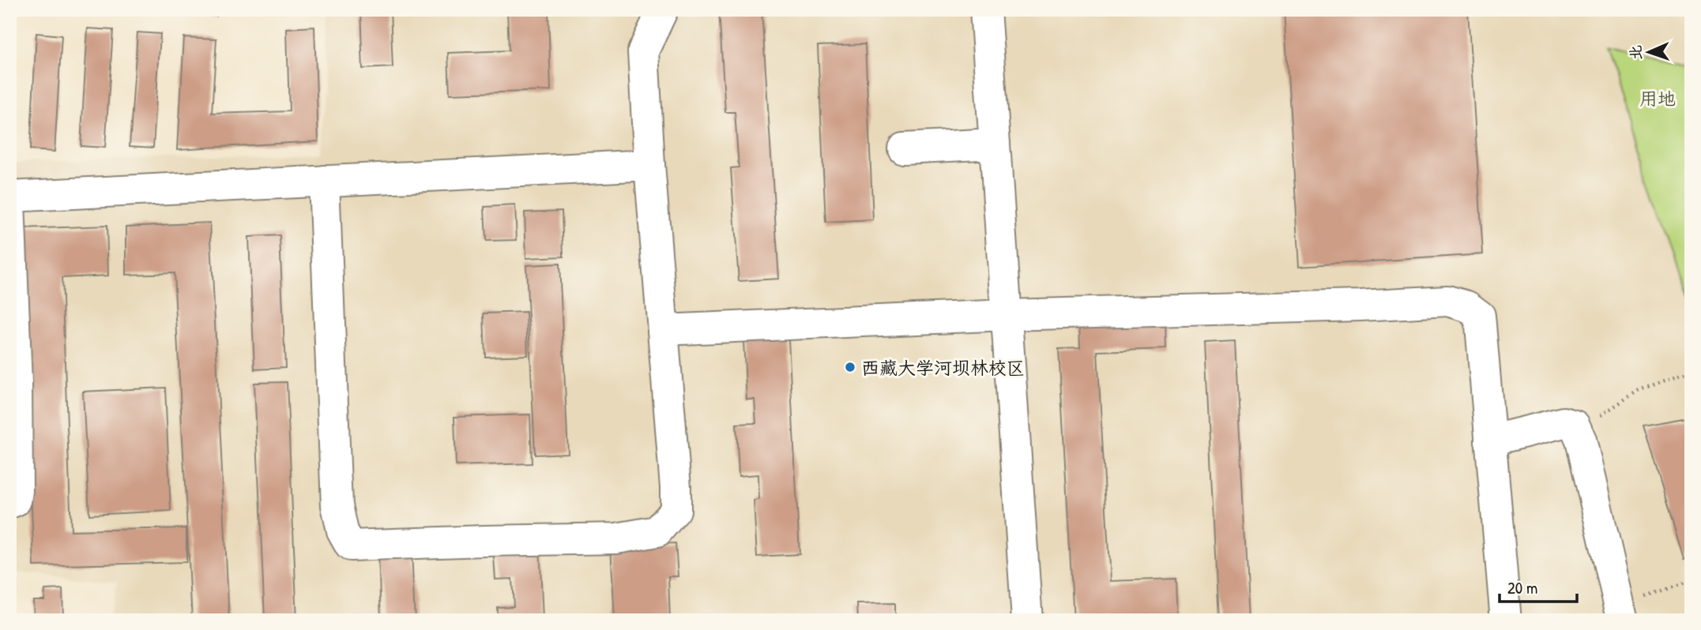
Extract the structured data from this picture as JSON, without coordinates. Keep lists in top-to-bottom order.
{
  "parks": ["用地"],
  "places": ["西藏大学河坝林校区"],
  "scale_bar": "20 m",
  "north": "left"
}
